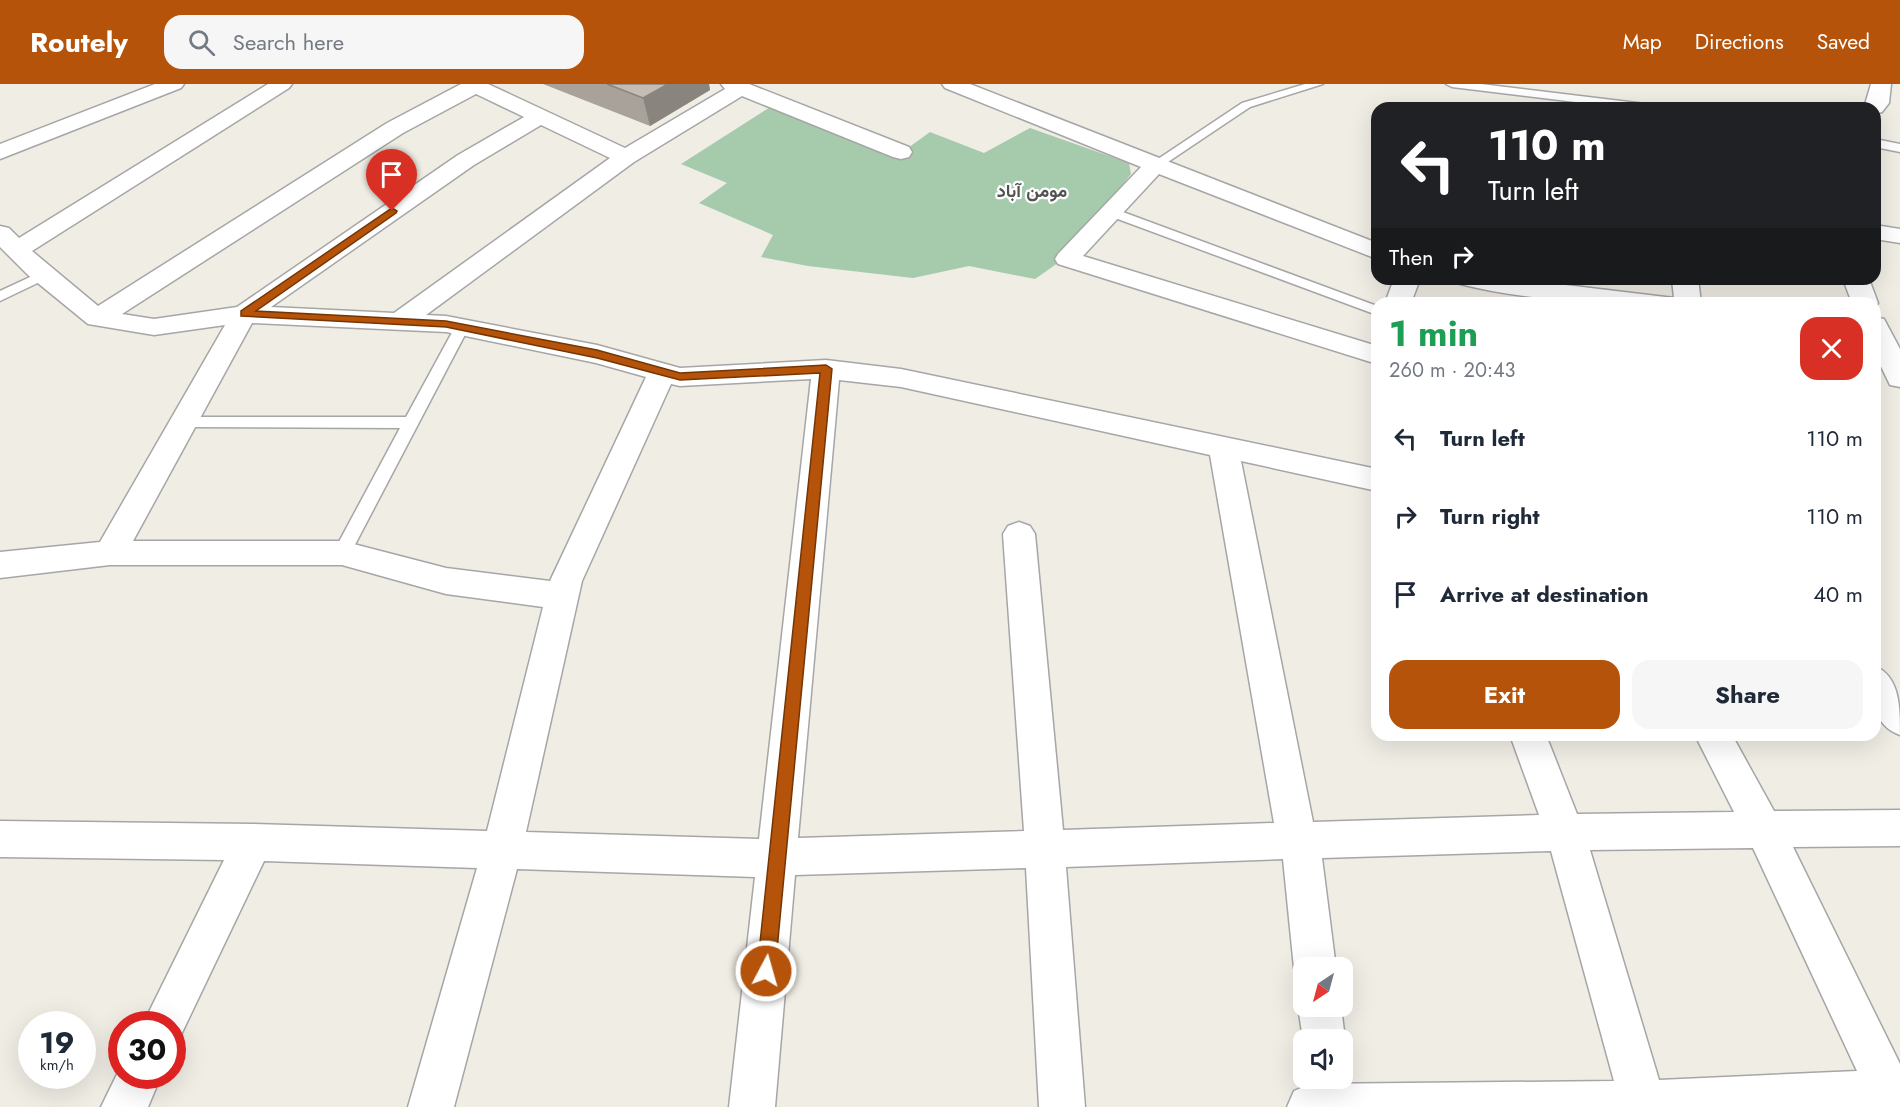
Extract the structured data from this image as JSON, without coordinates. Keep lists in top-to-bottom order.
{
  "districts": ["مومن آباد"],
  "north": "bottom left",
  "page": {
    "header": "Routely",
    "search": "Search here",
    "nav": ["Map", "Directions", "Saved"],
    "turn": ["110 m", "Turn left"],
    "then": "Then",
    "heading": ["1 min", "260 m · 20:43"],
    "list": [
      {
        "name": "Turn left",
        "value": "110 m"
      },
      {
        "name": "Turn right",
        "value": "110 m"
      },
      {
        "name": "Arrive at destination",
        "value": "40 m"
      }
    ],
    "buttons": ["Exit", "Share"],
    "speed": "19 km/h",
    "limit": "30"
  }
}
